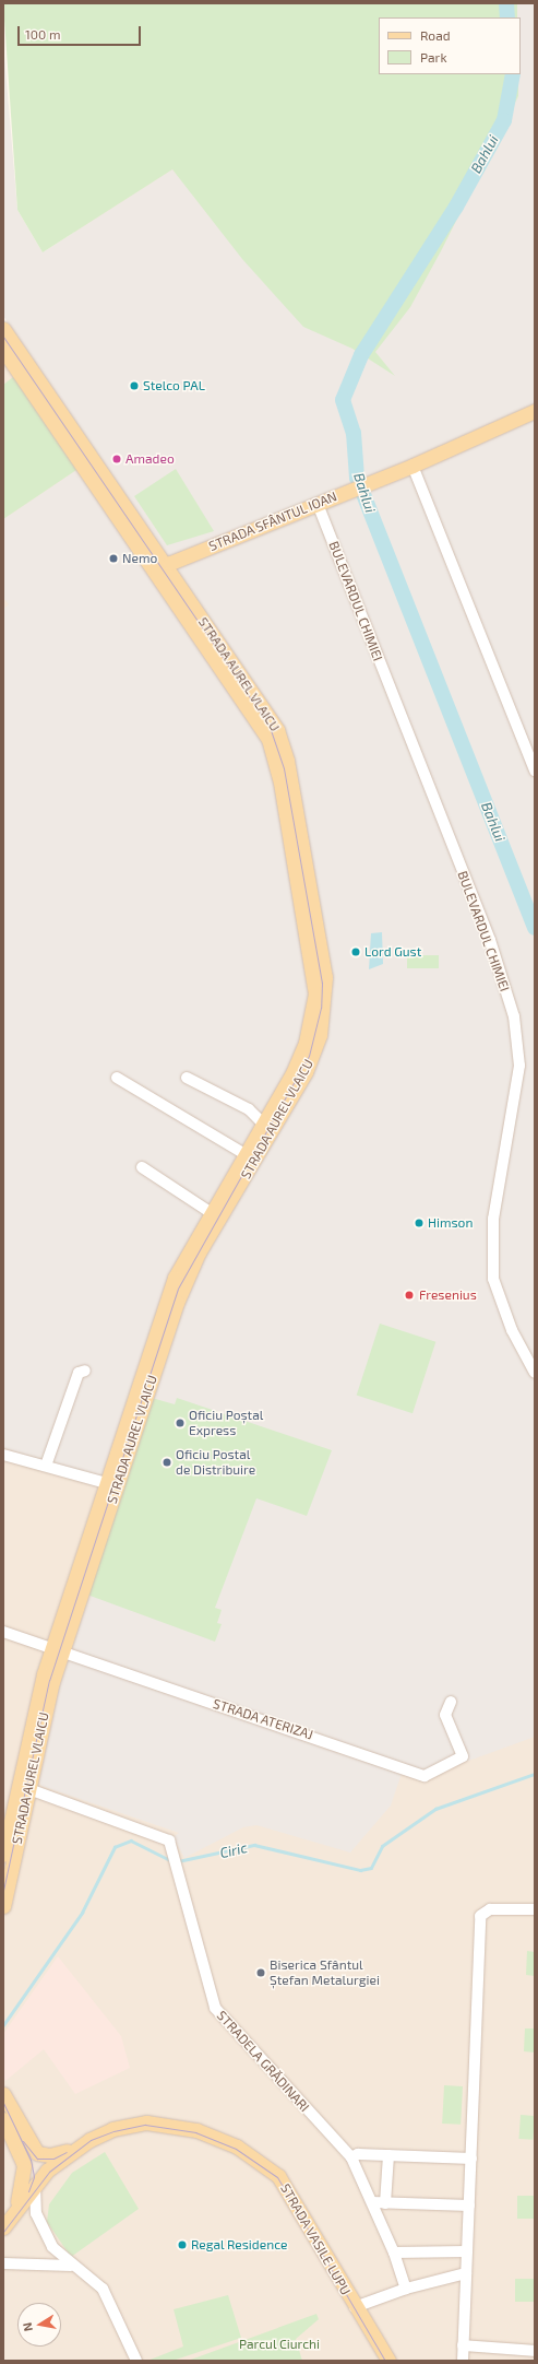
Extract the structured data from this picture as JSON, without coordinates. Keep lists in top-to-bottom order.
{
  "streets": {
    "main road": ["STRADA SFÂNTUL IOAN", "STRADA AUREL VLAICU", "STRADA VASILE LUPU"],
    "street": ["BULEVARDUL CHIMIEI", "STRADA ATERIZAJ", "STRADELA GRĂDINARI"]
  },
  "crossings": [
    ["STRADA SFÂNTUL IOAN", "BULEVARDUL CHIMIEI"],
    ["STRADA SFÂNTUL IOAN", "STRADA AUREL VLAICU"],
    ["STRADA AUREL VLAICU", "STRADA ATERIZAJ"],
    ["STRADA AUREL VLAICU", "STRADELA GRĂDINARI"]
  ],
  "water": ["Bahlui", "Ciric"],
  "parks": ["Parcul Ciurchi"],
  "places": [
    "Stelco PAL",
    "Amadeo",
    "Nemo",
    "Lord Gust",
    "Himson",
    "Fresenius",
    "Oficiu Poștal Express",
    "Oficiu Postal de Distribuire",
    "Biserica Sfântul Ștefan Metalurgiei",
    "Regal Residence"
  ],
  "legend": ["Road", "Park"],
  "scale_bar": "100 m",
  "north": "left"
}
